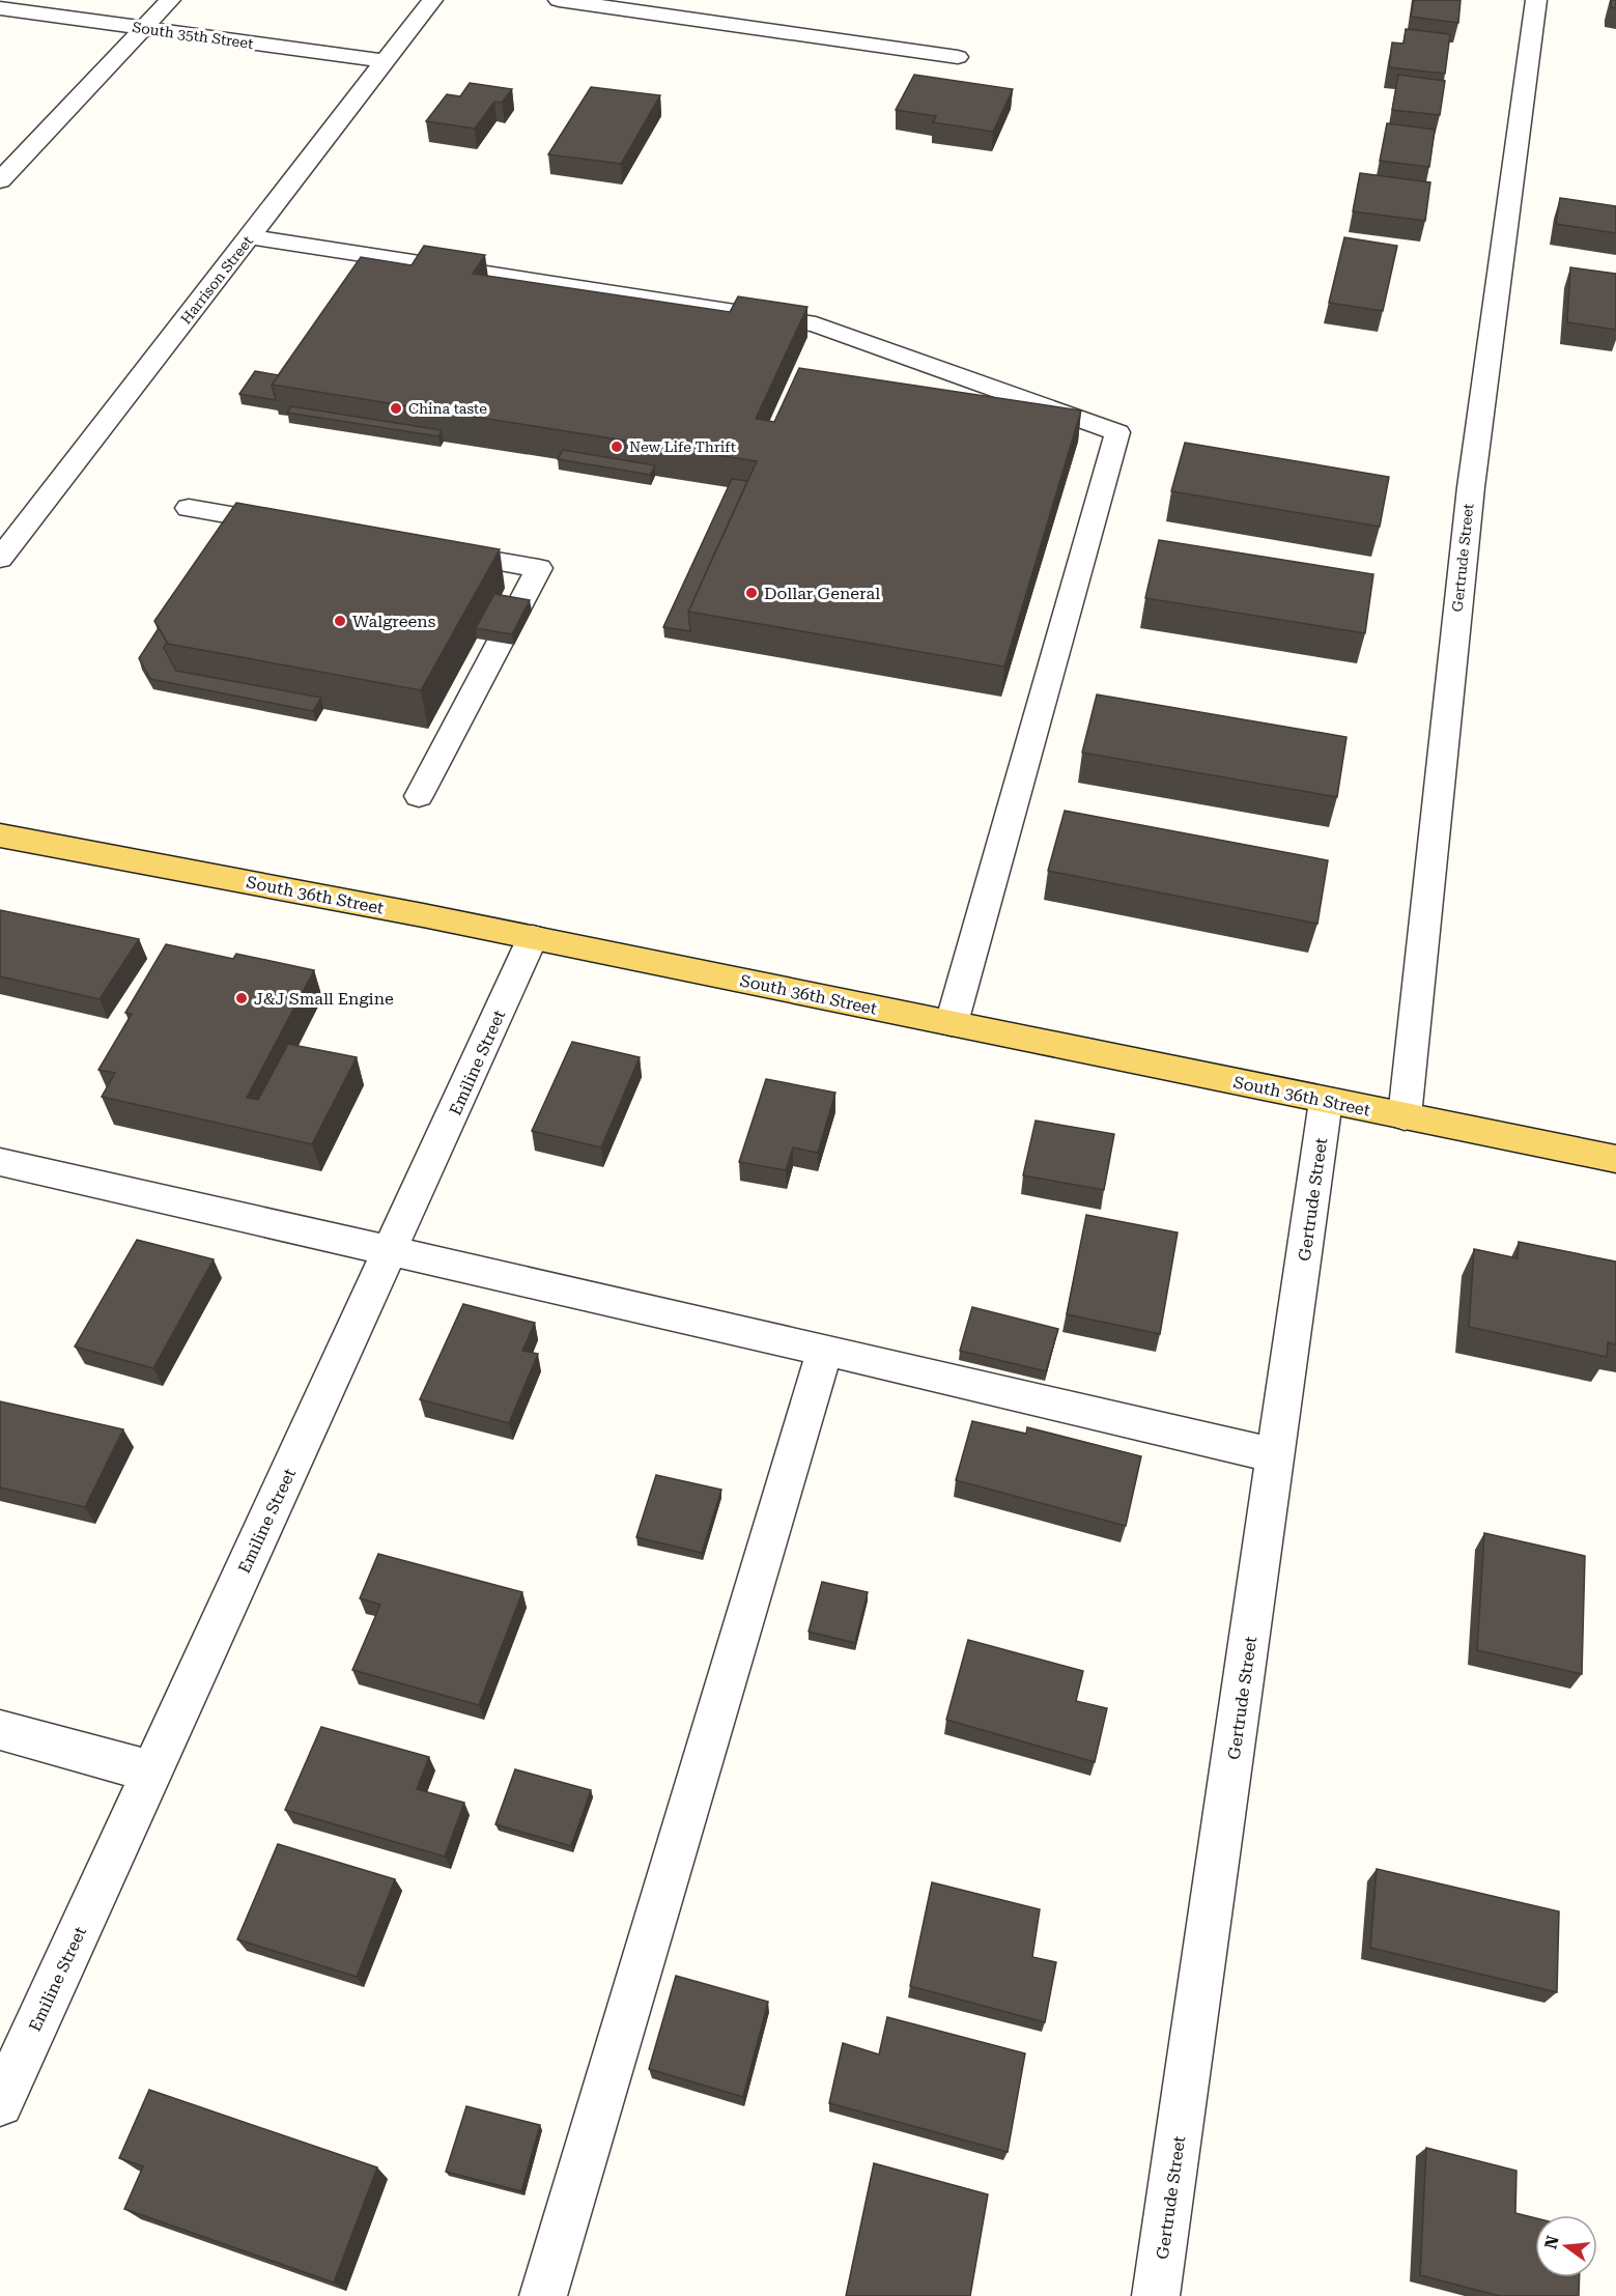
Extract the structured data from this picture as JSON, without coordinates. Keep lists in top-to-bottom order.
{
  "streets": {
    "main road": ["South 36th Street"],
    "street": [
      "South 35th Street",
      "Harrison Street",
      "Gertrude Street",
      "Emiline Street"
    ]
  },
  "crossings": [
    ["South 35th Street", "Harrison Street"],
    ["Gertrude Street", "South 36th Street"],
    ["South 36th Street", "Emiline Street"]
  ],
  "places": [
    "China taste",
    "New Life Thrift",
    "Dollar General",
    "Walgreens",
    "J&J Small Engine"
  ],
  "north": "left"
}
